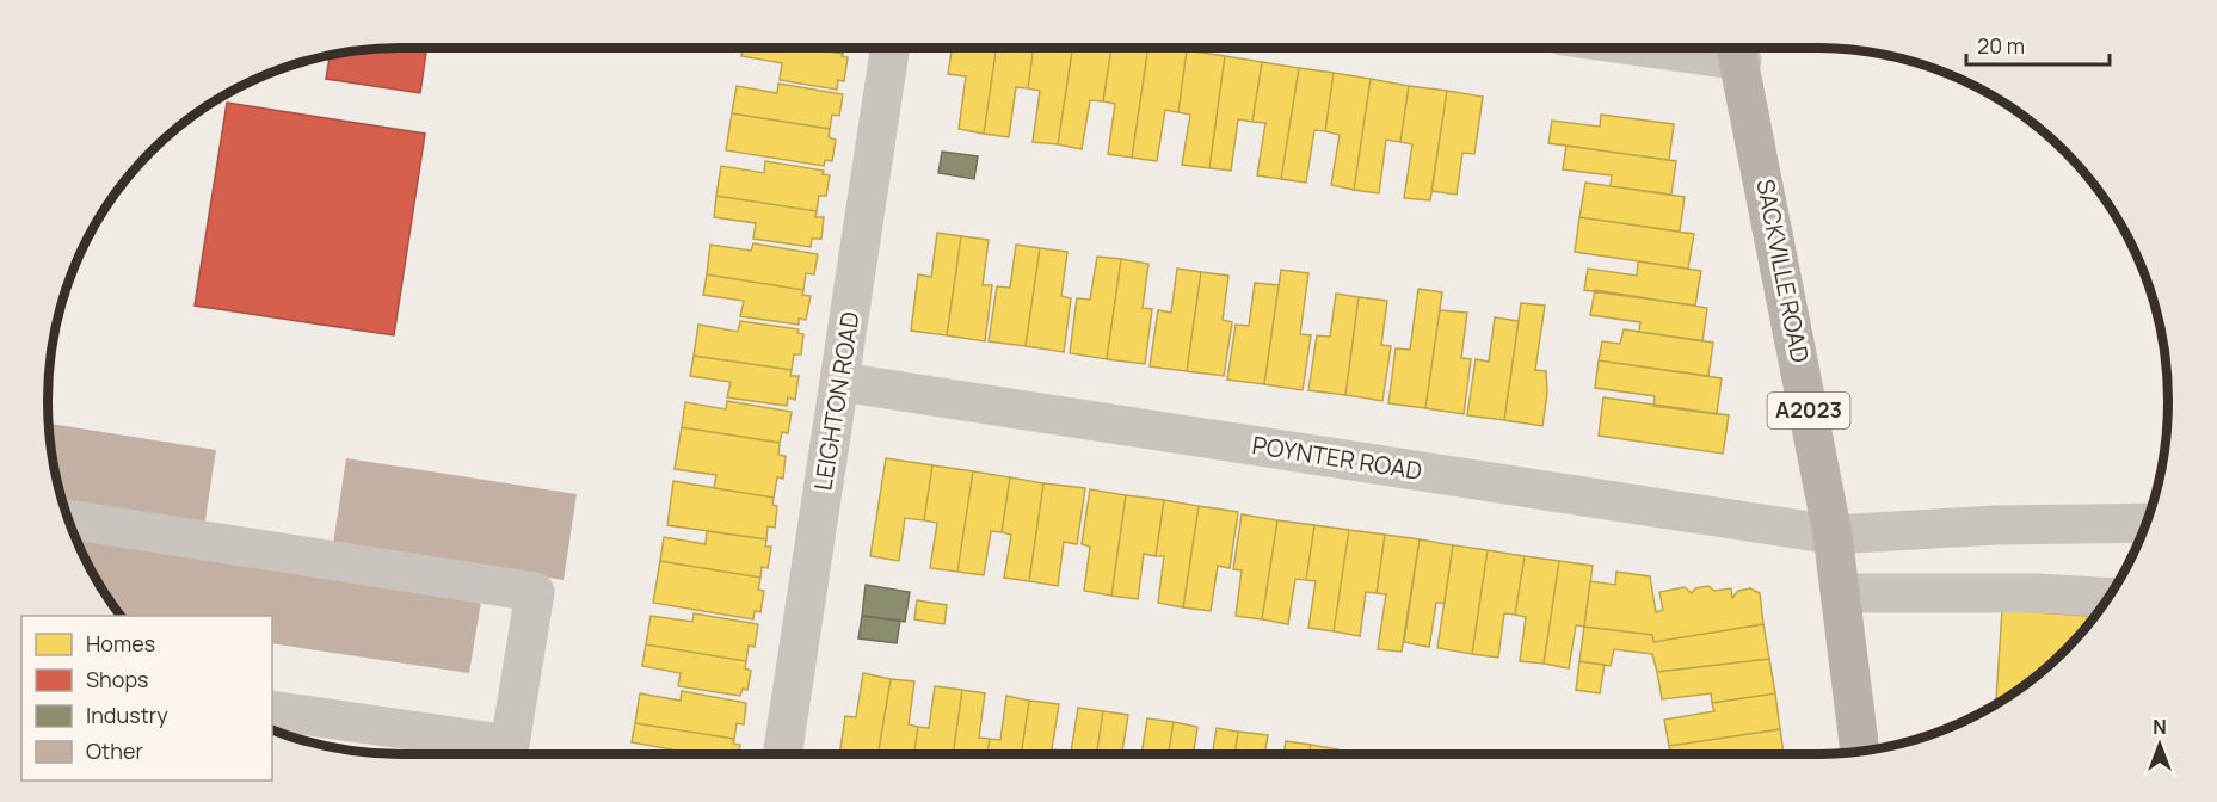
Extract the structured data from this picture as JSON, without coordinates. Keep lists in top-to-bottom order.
{
  "streets": {
    "main road": ["SACKVILLE ROAD", "A2023"],
    "street": ["LEIGHTON ROAD", "POYNTER ROAD"]
  },
  "crossings": [
    ["SACKVILLE ROAD", "POYNTER ROAD"],
    ["LEIGHTON ROAD", "POYNTER ROAD"]
  ],
  "legend": [
    "Homes",
    "Shops",
    "Industry",
    "Other"
  ],
  "scale_bar": "20 m",
  "north": "top"
}
